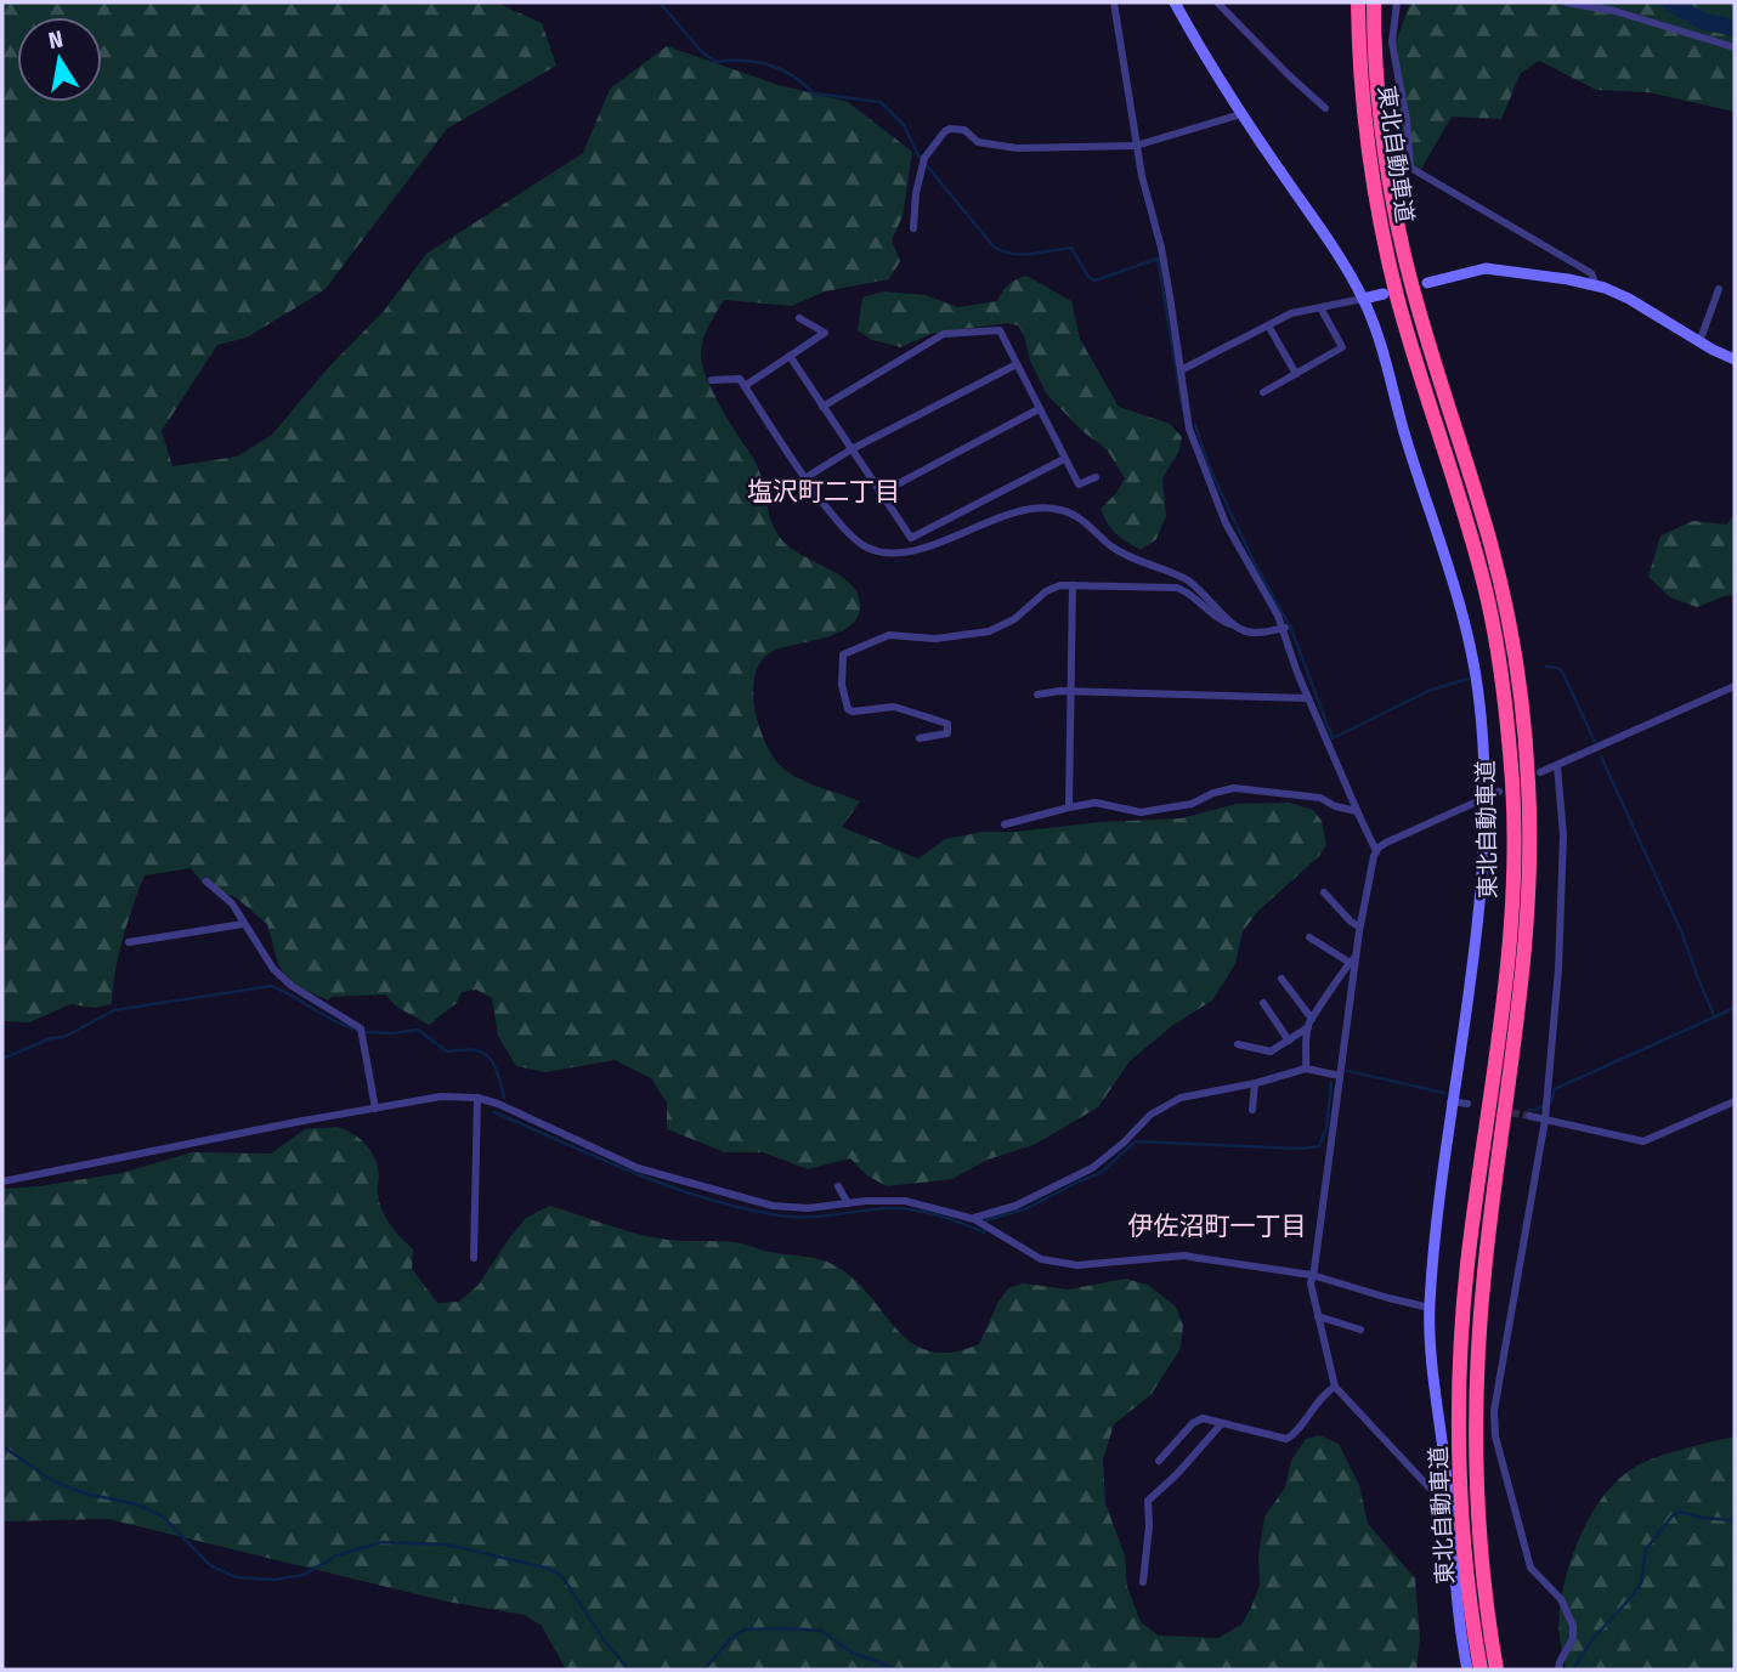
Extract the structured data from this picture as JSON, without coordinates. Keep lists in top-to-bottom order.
{
  "streets": {
    "highway": ["東北自動車道"]
  },
  "districts": ["塩沢町二丁目", "伊佐沼町一丁目"],
  "north": "top"
}
